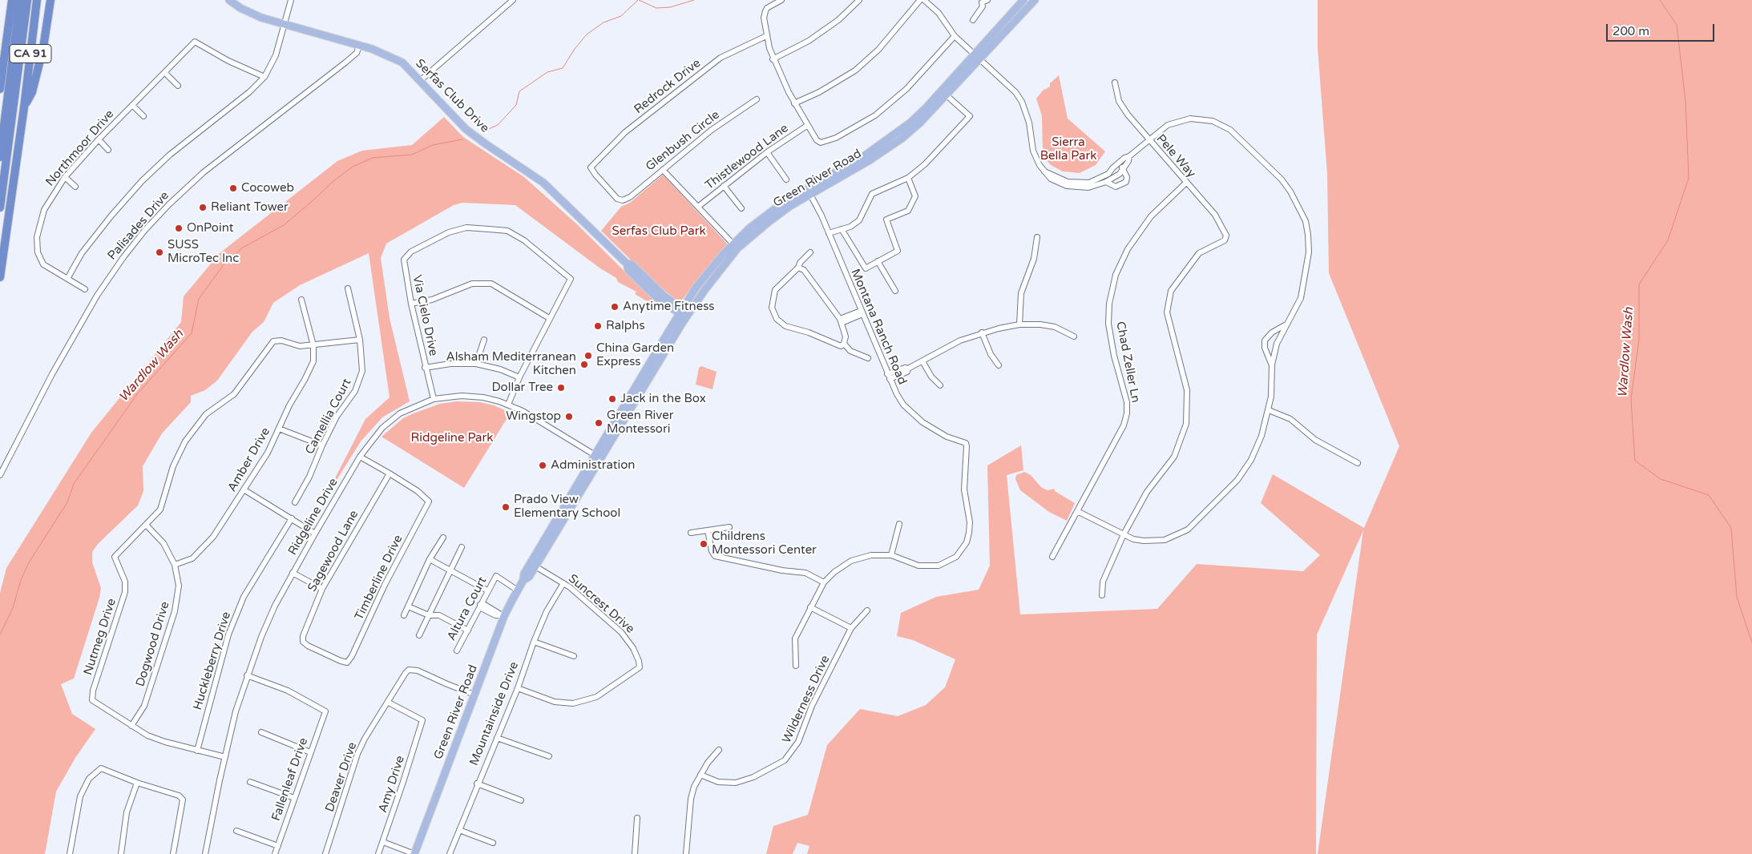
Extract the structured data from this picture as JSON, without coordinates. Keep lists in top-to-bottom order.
{
  "streets": {
    "highway": ["CA 91"],
    "main road": ["Serfas Club Drive", "Green River Road"],
    "street": [
      "Redrock Drive",
      "Glenbush Circle",
      "Northmoor Drive",
      "Pele Way",
      "Thistlewood Lane",
      "Palisades Drive",
      "Via Cielo Drive",
      "Montana Ranch Road",
      "Chad Zeller Ln",
      "Camellia Court",
      "Amber Drive",
      "Ridgeline Drive",
      "Sagewood Lane",
      "Timberline Drive",
      "Suncrest Drive",
      "Altura Court",
      "Nutmeg Drive",
      "Dogwood Drive",
      "Huckleberry Drive",
      "Wilderness Drive",
      "Mountainside Drive",
      "Deaver Drive",
      "Fallenleaf Drive",
      "Amy Drive"
    ]
  },
  "crossings": [
    ["Redrock Drive", "Glenbush Circle"],
    ["Serfas Club Drive", "Green River Road"],
    ["Serfas Club Drive", "Palisades Drive"],
    ["Pele Way", "Chad Zeller Ln"],
    ["Green River Road", "Montana Ranch Road"],
    ["Green River Road", "Ridgeline Drive"],
    ["Green River Road", "Suncrest Drive"],
    ["Green River Road", "Altura Court"],
    ["Green River Road", "Deaver Drive"],
    ["Via Cielo Drive", "Ridgeline Drive"],
    ["Amber Drive", "Dogwood Drive"],
    ["Ridgeline Drive", "Fallenleaf Drive"],
    ["Sagewood Lane", "Timberline Drive"],
    ["Suncrest Drive", "Mountainside Drive"],
    ["Nutmeg Drive", "Dogwood Drive"],
    ["Deaver Drive", "Amy Drive"]
  ],
  "water": ["Wardlow Wash"],
  "parks": ["Sierra Bella Park", "Serfas Club Park", "Ridgeline Park"],
  "places": [
    "Cocoweb",
    "Reliant Tower",
    "OnPoint",
    "SUSS MicroTec Inc",
    "Anytime Fitness",
    "Ralphs",
    "China Garden Express",
    "Alsham Mediterranean Kitchen",
    "Dollar Tree",
    "Jack in the Box",
    "Wingstop",
    "Green River Montessori",
    "Administration",
    "Prado View Elementary School",
    "Childrens Montessori Center"
  ],
  "scale_bar": "200 m"
}
